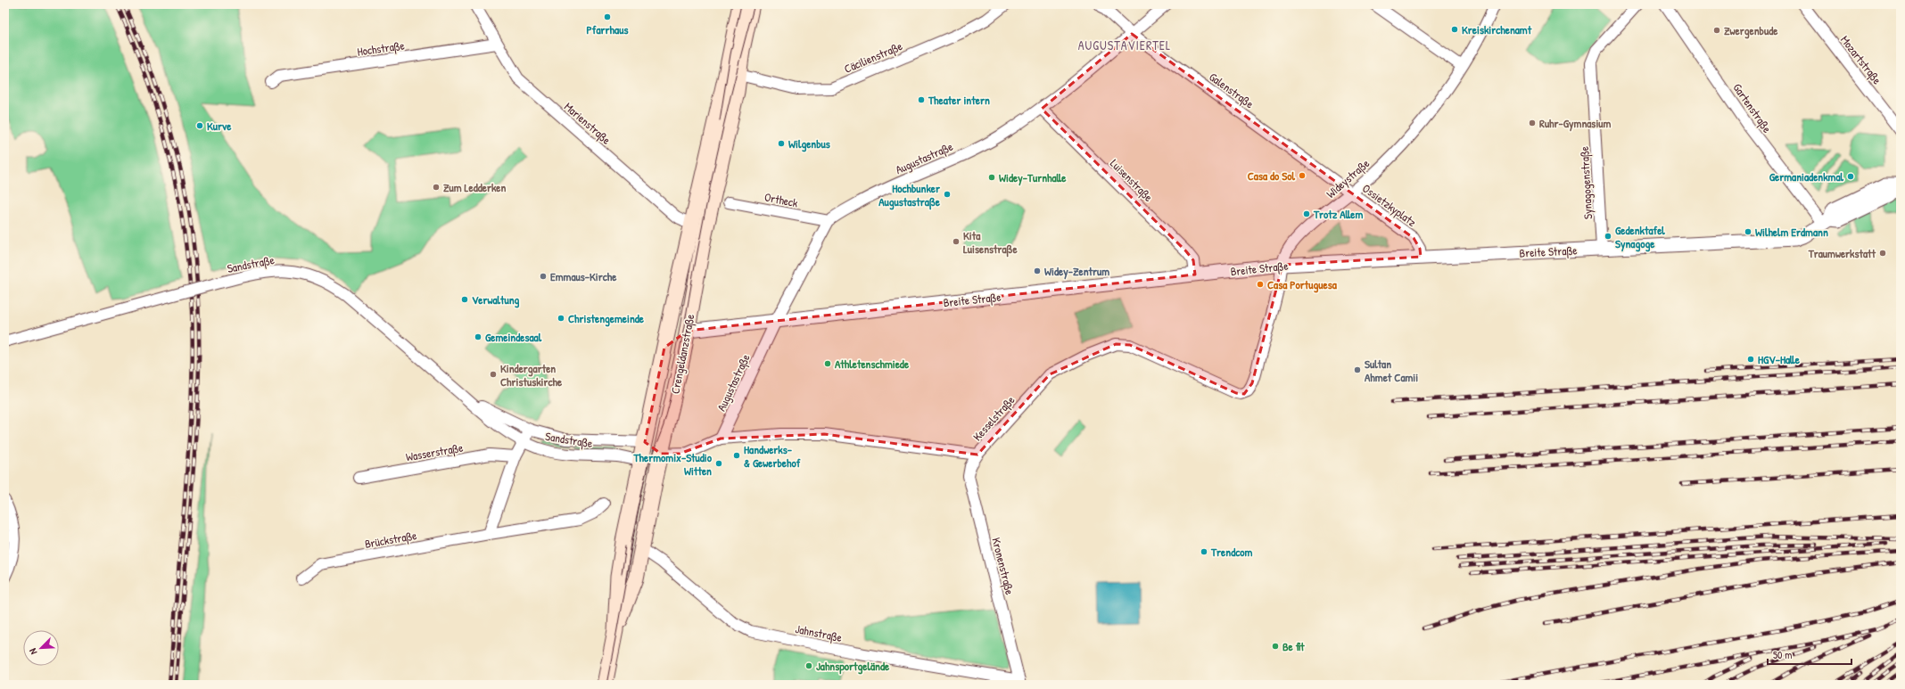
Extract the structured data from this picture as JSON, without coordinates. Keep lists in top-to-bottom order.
{
  "streets": {
    "main road": ["Crengeldanzstraße"],
    "street": [
      "Hochstraße",
      "Cäcilienstraße",
      "Mozartstraße",
      "Galenstraße",
      "Gartenstraße",
      "Marienstraße",
      "Augustastraße",
      "Wideystraße",
      "Luisenstraße",
      "Synagogenstraße",
      "Ortheck",
      "Ossietzkyplatz",
      "Breite Straße",
      "Sandstraße",
      "Kesselstraße",
      "Wasserstraße",
      "Brückstraße",
      "Kronenstraße",
      "Jahnstraße"
    ]
  },
  "crossings": [
    ["Hochstraße", "Marienstraße"],
    ["Cäcilienstraße", "Crengeldanzstraße"],
    ["Galenstraße", "Augustastraße"],
    ["Galenstraße", "Wideystraße"],
    ["Galenstraße", "Ossietzkyplatz"],
    ["Gartenstraße", "Breite Straße"],
    ["Marienstraße", "Crengeldanzstraße"],
    ["Augustastraße", "Luisenstraße"],
    ["Augustastraße", "Ortheck"],
    ["Augustastraße", "Breite Straße"],
    ["Augustastraße", "Kesselstraße"],
    ["Wideystraße", "Ossietzkyplatz"],
    ["Wideystraße", "Breite Straße"],
    ["Wideystraße", "Kesselstraße"],
    ["Luisenstraße", "Breite Straße"],
    ["Synagogenstraße", "Breite Straße"],
    ["Ossietzkyplatz", "Breite Straße"],
    ["Breite Straße", "Crengeldanzstraße"],
    ["Sandstraße", "Crengeldanzstraße"],
    ["Crengeldanzstraße", "Jahnstraße"],
    ["Kesselstraße", "Kronenstraße"],
    ["Kronenstraße", "Jahnstraße"]
  ],
  "districts": ["AUGUSTAVIERTEL"],
  "places": [
    "Pfarrhaus",
    "Kreiskirchenamt",
    "Zwergenbude",
    "Theater intern",
    "Ruhr-Gymnasium",
    "Kurve",
    "Wilgenbus",
    "Casa do Sol",
    "Germaniadenkmal",
    "Widey-Turnhalle",
    "Zum Ledderken",
    "Hochbunker Augustastraße",
    "Trotz Allem",
    "Wilhelm Erdmann",
    "Gedenktafel Synagoge",
    "Kita Luisenstraße",
    "Traumwerkstatt",
    "Widey-Zentrum",
    "Emmaus-Kirche",
    "Casa Portuguesa",
    "Verwaltung",
    "Christengemeinde",
    "Gemeindesaal",
    "HGV-Halle",
    "Athletenschmiede",
    "Sultan Ahmet Camii",
    "Kindergarten Christuskirche",
    "Handwerks- & Gewerbehof",
    "Thermomix-Studio Witten",
    "Trendcom",
    "Be fit",
    "Jahnsportgelände"
  ],
  "scale_bar": "50 m",
  "north": "bottom left"
}
